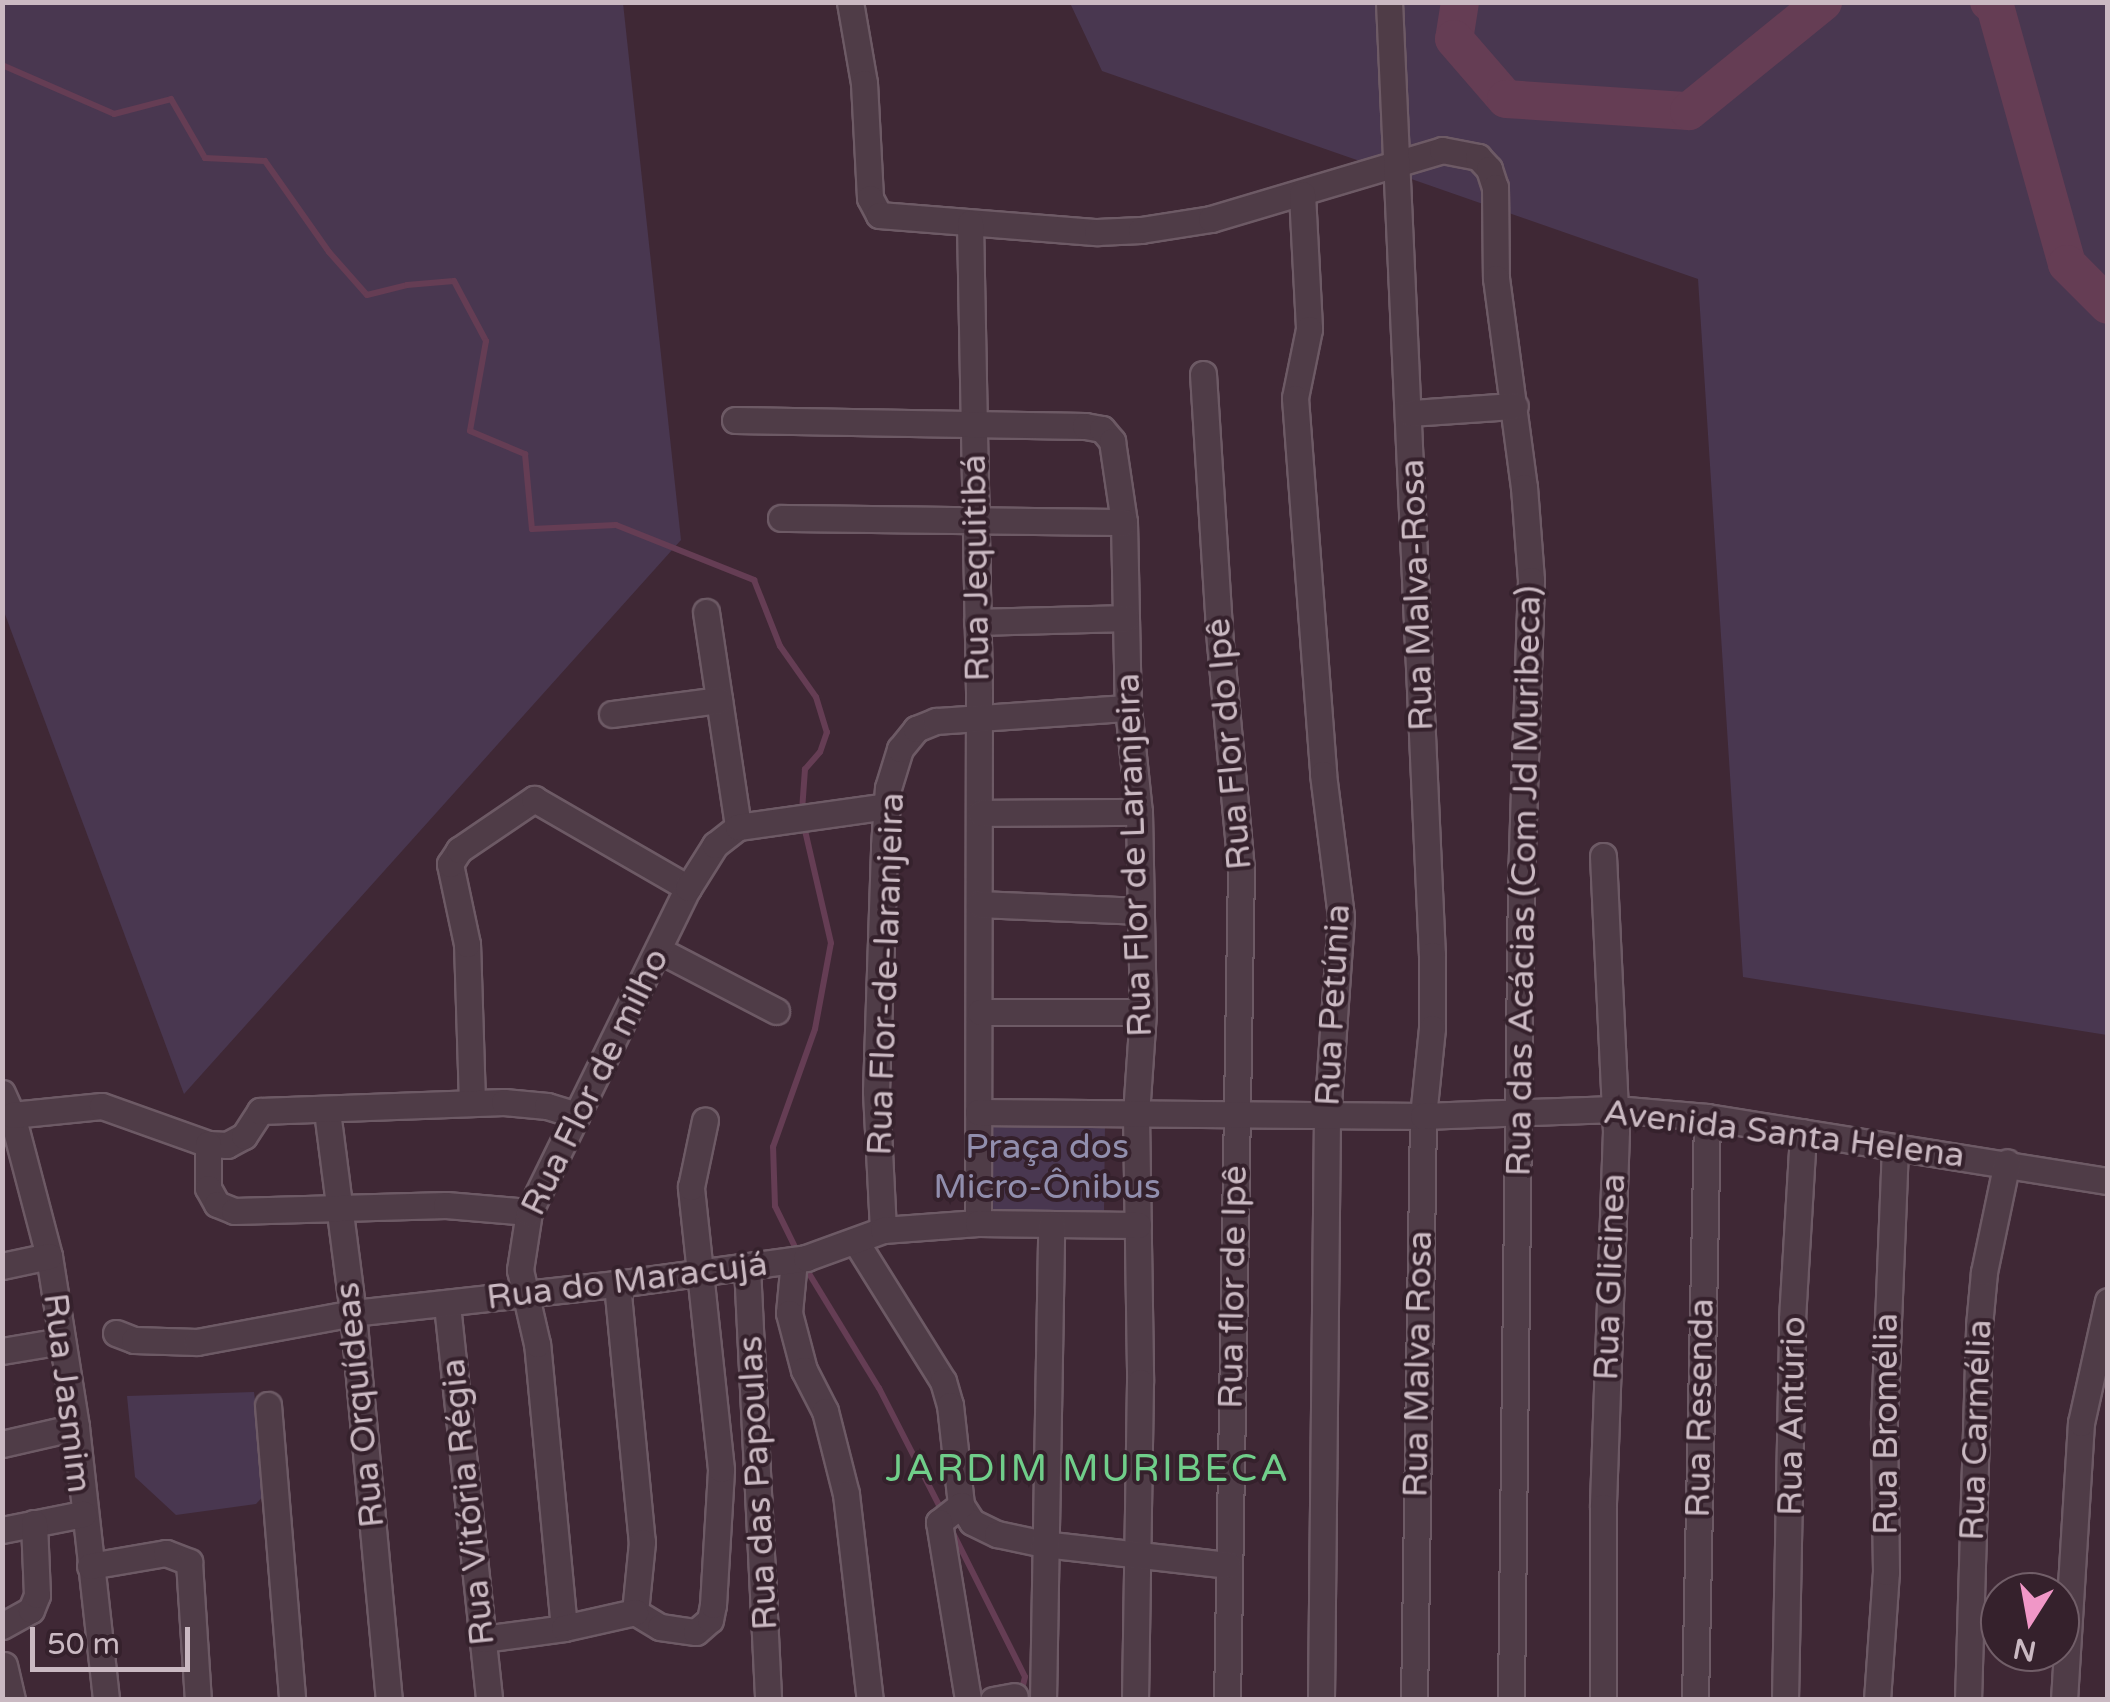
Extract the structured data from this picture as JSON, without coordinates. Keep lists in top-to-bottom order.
{
  "streets": {
    "street": [
      "Rua Jequitibá",
      "Rua Malva-Rosa",
      "Rua Flor do Ipê",
      "Rua Flor de Laranjeira",
      "Rua das Acácias (Com Jd Muribeca)",
      "Rua Flor-de-laranjeira",
      "Rua Petúnia",
      "Rua Flor de milho",
      "Avenida Santa Helena",
      "Rua Glicinea",
      "Rua do Maracujá",
      "Rua flor de Ipê",
      "Rua Malva Rosa",
      "Rua Jasmim",
      "Rua Orquídeas",
      "Rua Resenda",
      "Rua Antúrio",
      "Rua Bromélia",
      "Rua Carmélia",
      "Rua das Papoulas",
      "Rua Vitória Régia"
    ]
  },
  "crossings": [
    ["Rua Jequitibá", "Rua Flor de Laranjeira"],
    ["Rua Jequitibá", "Rua Flor-de-laranjeira"],
    ["Rua Jequitibá", "Avenida Santa Helena"],
    ["Rua Jequitibá", "Rua do Maracujá"],
    ["Rua Malva-Rosa", "Rua das Acácias (Com Jd Muribeca)"],
    ["Rua Malva-Rosa", "Rua Malva Rosa"],
    ["Rua Flor do Ipê", "Avenida Santa Helena"],
    ["Rua Flor do Ipê", "Rua flor de Ipê"],
    ["Rua Flor de Laranjeira", "Rua Flor-de-laranjeira"],
    ["Rua Flor de Laranjeira", "Avenida Santa Helena"],
    ["Rua Flor de Laranjeira", "Rua do Maracujá"],
    ["Rua das Acácias (Com Jd Muribeca)", "Avenida Santa Helena"],
    ["Rua Flor-de-laranjeira", "Rua do Maracujá"],
    ["Rua Petúnia", "Avenida Santa Helena"],
    ["Rua Flor de milho", "Rua do Maracujá"],
    ["Avenida Santa Helena", "Rua Glicinea"],
    ["Avenida Santa Helena", "Rua flor de Ipê"],
    ["Avenida Santa Helena", "Rua Malva Rosa"],
    ["Avenida Santa Helena", "Rua Resenda"],
    ["Avenida Santa Helena", "Rua Antúrio"],
    ["Avenida Santa Helena", "Rua Bromélia"],
    ["Avenida Santa Helena", "Rua Carmélia"],
    ["Rua do Maracujá", "Rua Orquídeas"],
    ["Rua do Maracujá", "Rua das Papoulas"],
    ["Rua do Maracujá", "Rua Vitória Régia"]
  ],
  "districts": ["JARDIM MURIBECA"],
  "parks": ["Praça dos Micro-Ônibus"],
  "scale_bar": "50 m",
  "north": "bottom"
}
